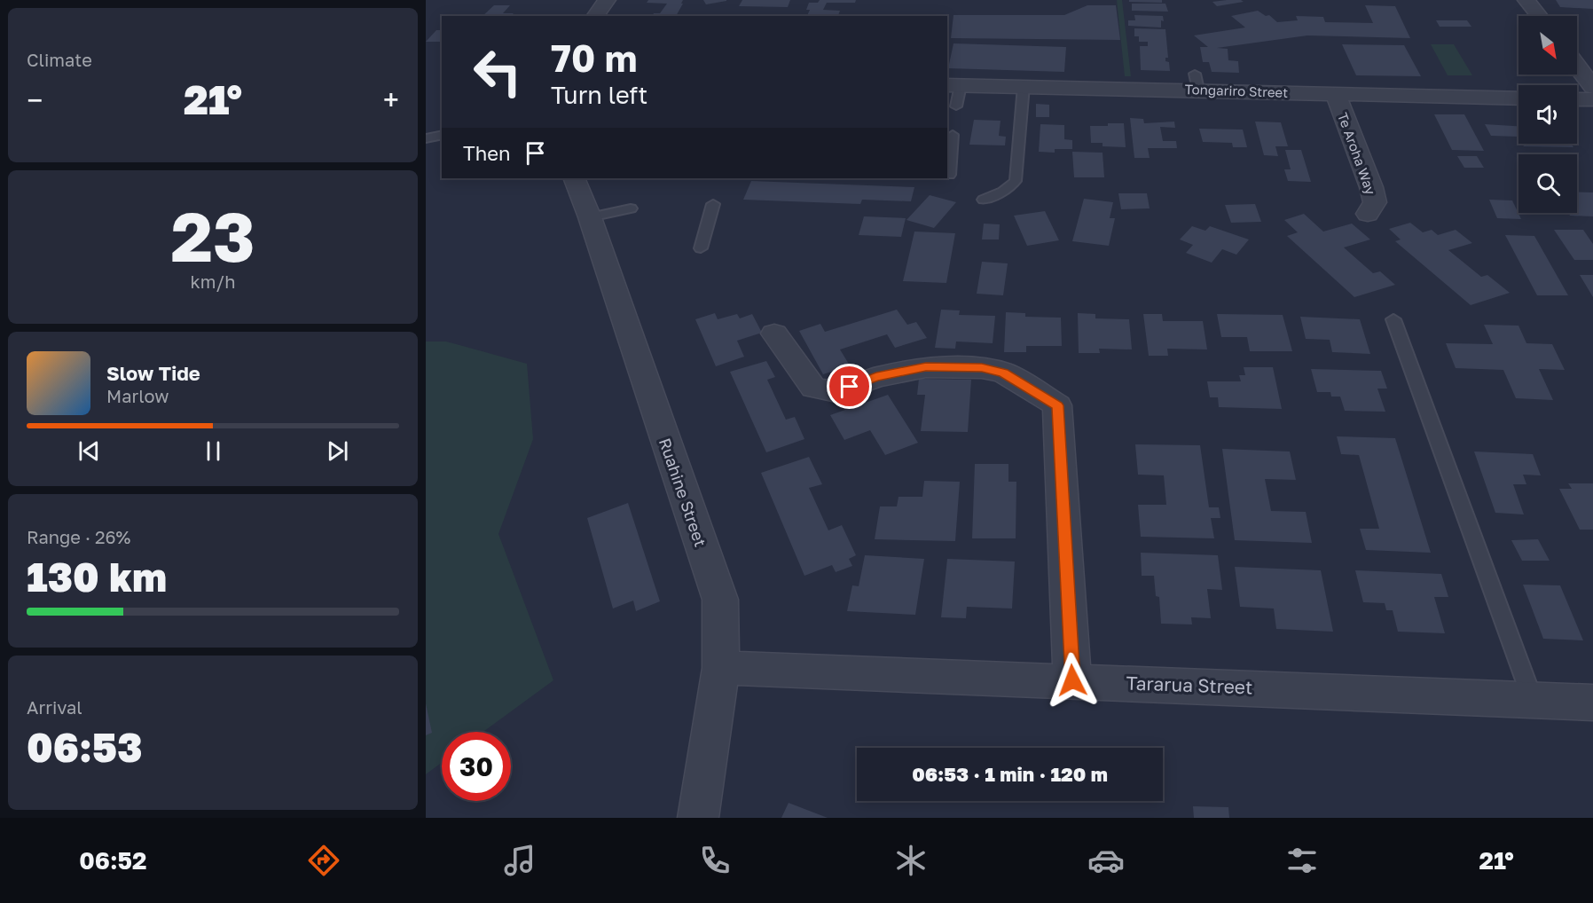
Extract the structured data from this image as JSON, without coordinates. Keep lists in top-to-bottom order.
{
  "streets": {
    "street": [
      "Tongariro Street",
      "Te Aroha Way",
      "Ruahine Street",
      "Tararua Street"
    ]
  },
  "crossings": [
    ["Tongariro Street", "Te Aroha Way"],
    ["Ruahine Street", "Tararua Street"]
  ],
  "north": "bottom right",
  "page": {
    "tile": [
      "Climate",
      ["23", "km/h"],
      ["Range · 26%", "130 km"],
      ["Arrival", "06:53"]
    ],
    "turn": ["70 m", "Turn left"],
    "heat": ["−", "21°", "+"],
    "then": "Then",
    "song": ["Slow Tide", "Marlow"],
    "limit": "30",
    "trip": "06:53 · 1 min · 120 m",
    "tabs": ["06:52", "21°"]
  }
}
